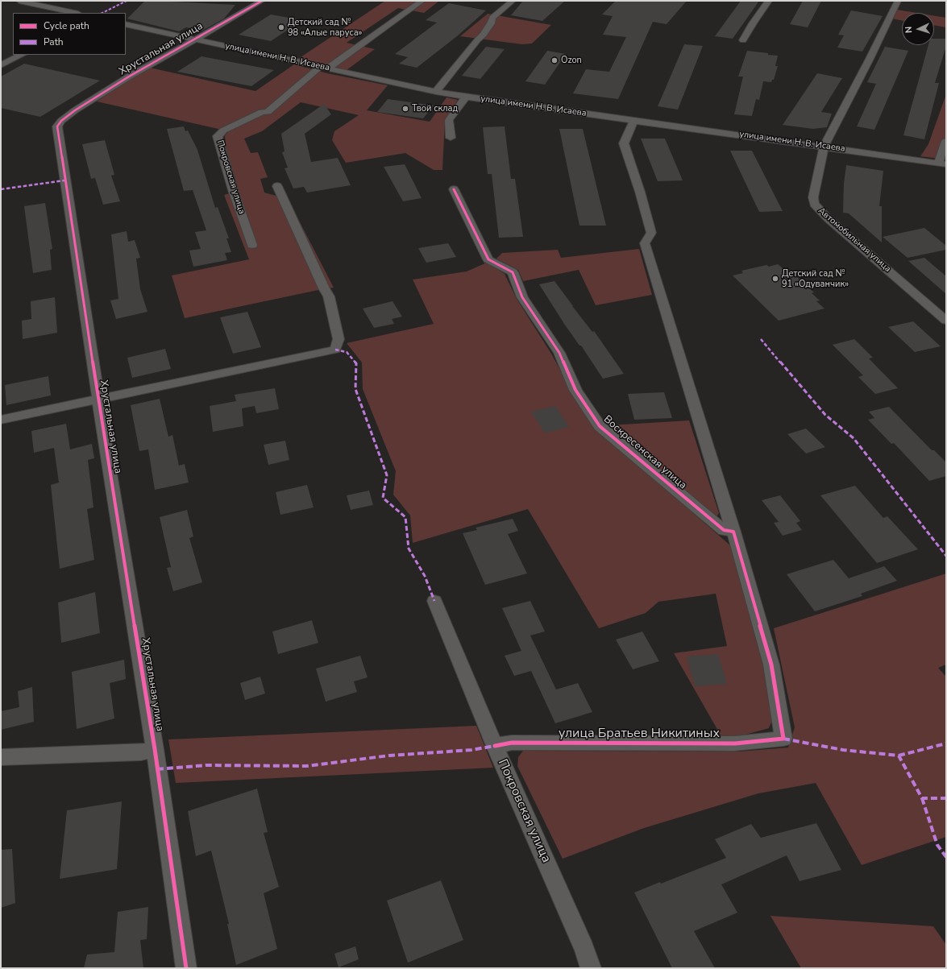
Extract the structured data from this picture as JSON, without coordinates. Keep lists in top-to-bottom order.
{
  "streets": {
    "street": [
      "Хрустальная улица",
      "улица имени Н. В. Исаева",
      "Покровская улица",
      "Автомобильная улица",
      "Воскресенская улица",
      "улица Братьев Никитиных"
    ]
  },
  "crossings": [
    ["Хрустальная улица", "улица имени Н. В. Исаева"],
    ["улица имени Н. В. Исаева", "Покровская улица"],
    ["улица имени Н. В. Исаева", "Автомобильная улица"],
    ["Покровская улица", "улица Братьев Никитиных"],
    ["Воскресенская улица", "улица Братьев Никитиных"]
  ],
  "places": [
    "Детский сад № 98 «Алые паруса»",
    "Ozon",
    "Твой склад",
    "Детский сад № 91 «Одуванчик»"
  ],
  "legend": ["Cycle path", "Path"],
  "north": "left"
}
